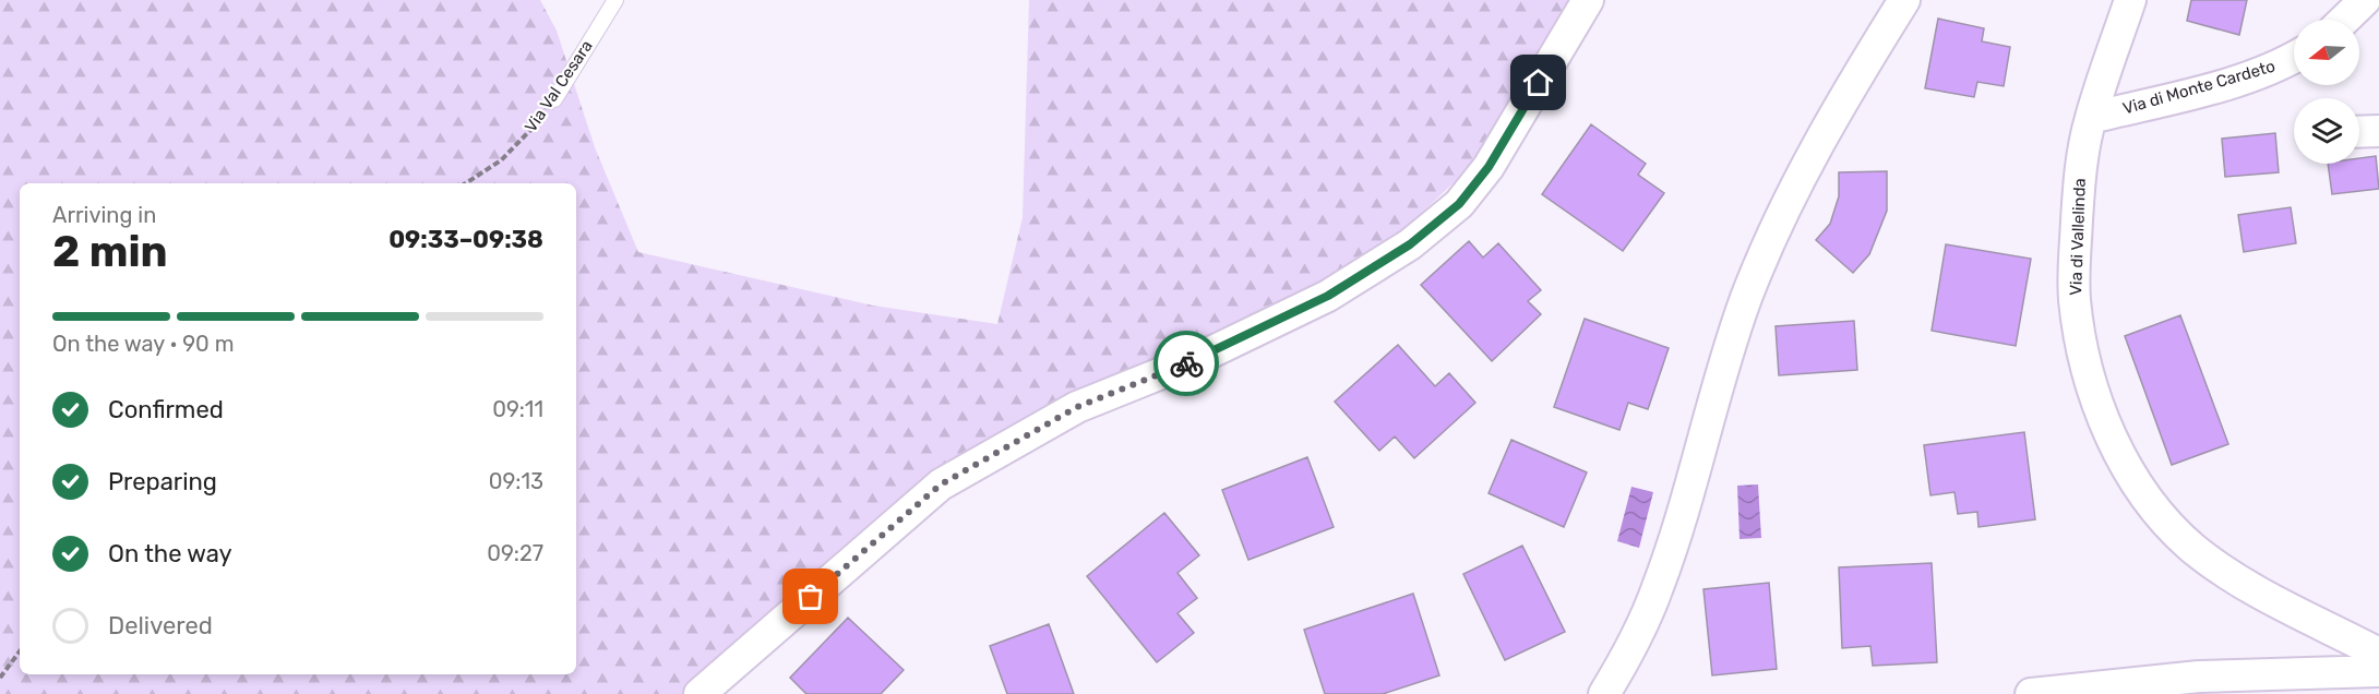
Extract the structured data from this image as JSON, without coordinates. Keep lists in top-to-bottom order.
{
  "streets": {
    "street": ["Via di Monte Cardeto", "Via di Vallelinda"],
    "lane": ["Via Val Cesara"]
  },
  "crossings": [
    ["Via di Monte Cardeto", "Via di Vallelinda"]
  ],
  "north": "left",
  "page": {
    "heading": ["2 min", "Arriving in", "09:33–09:38"],
    "bar": "On the way · 90 m",
    "list": [
      ["Confirmed", "09:11"],
      ["Preparing", "09:13"],
      ["On the way", "09:27"],
      "Delivered"
    ]
  }
}
